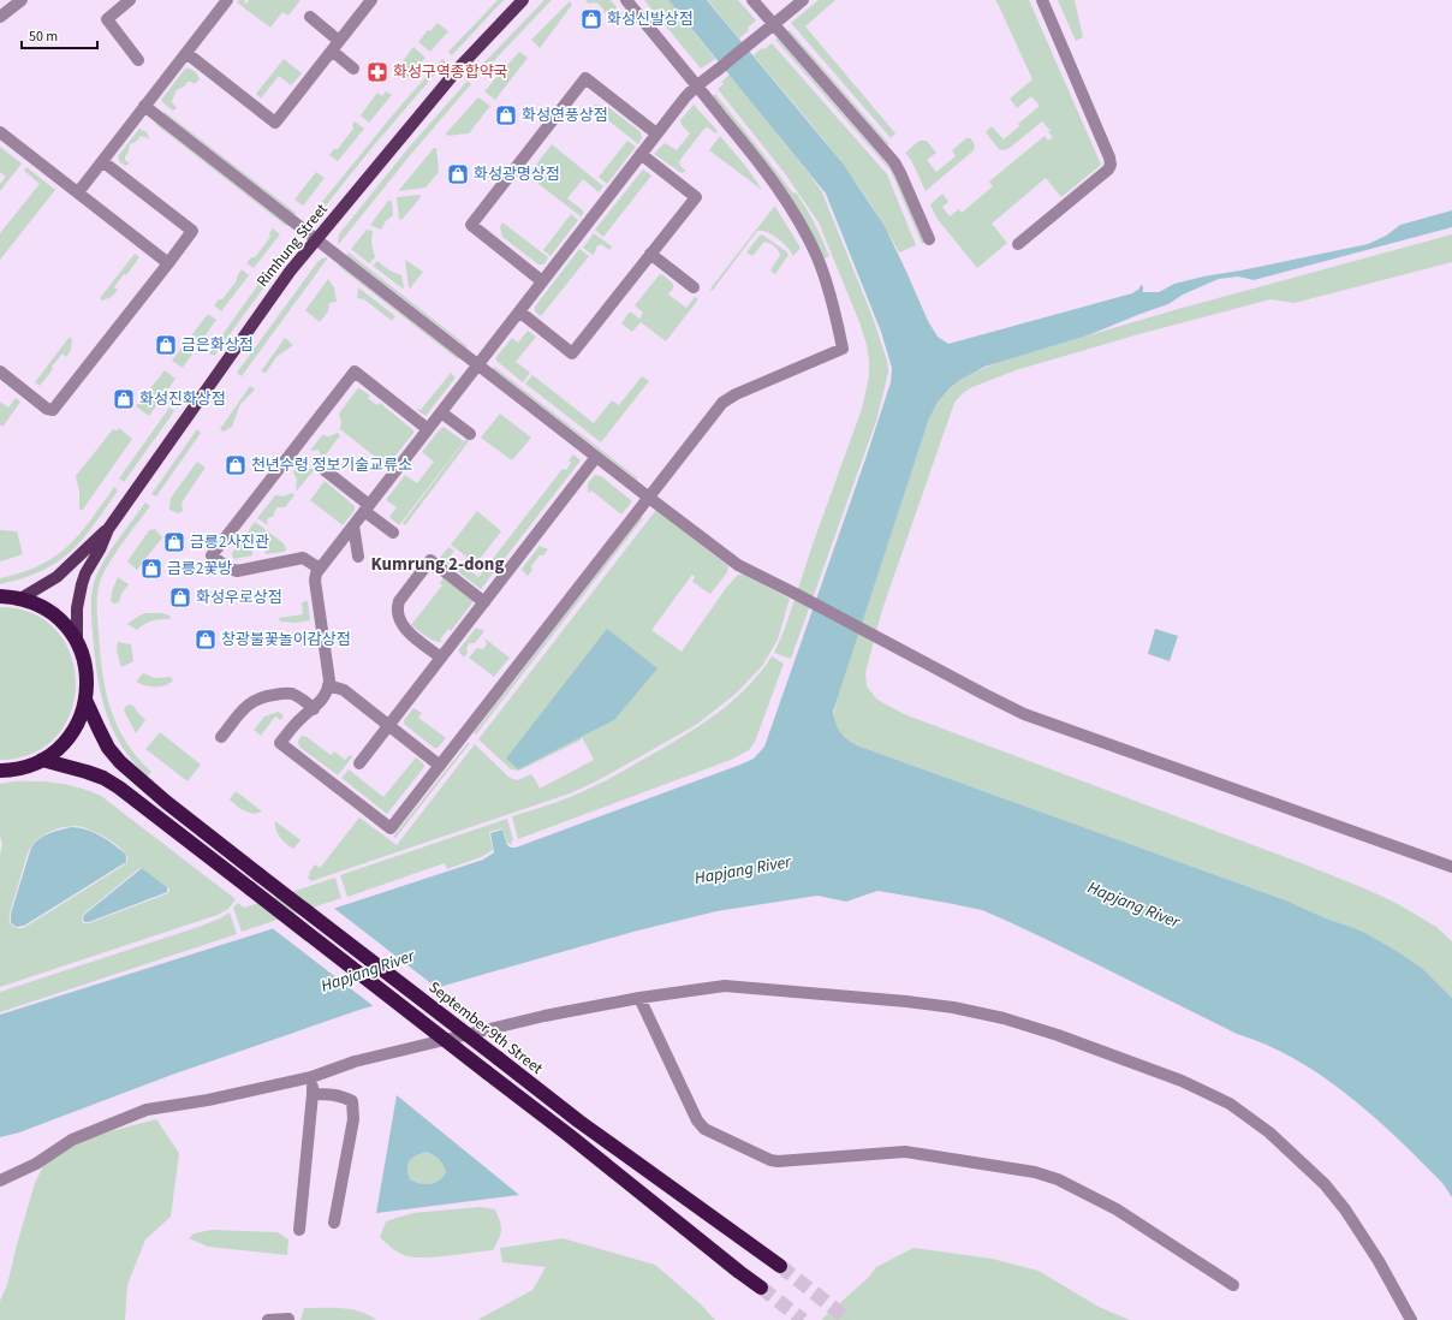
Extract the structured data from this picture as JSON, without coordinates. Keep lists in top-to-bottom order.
{
  "streets": {
    "highway": ["September 9th Street"],
    "main road": ["Rimhung Street"]
  },
  "districts": ["Kumrung 2-dong"],
  "water": ["Hapjang River"],
  "places": {
    "shop": [
      "화성신발상점",
      "화성연풍상점",
      "화성광명상점",
      "금은화상점",
      "화성진화상점",
      "천년수령 정보기술교류소",
      "금릉2사진관",
      "금릉2꽃방",
      "화성우로상점",
      "창광불꽃놀이감상점"
    ],
    "pharmacy": ["화성구역종합약국"]
  },
  "scale_bar": "50 m"
}
